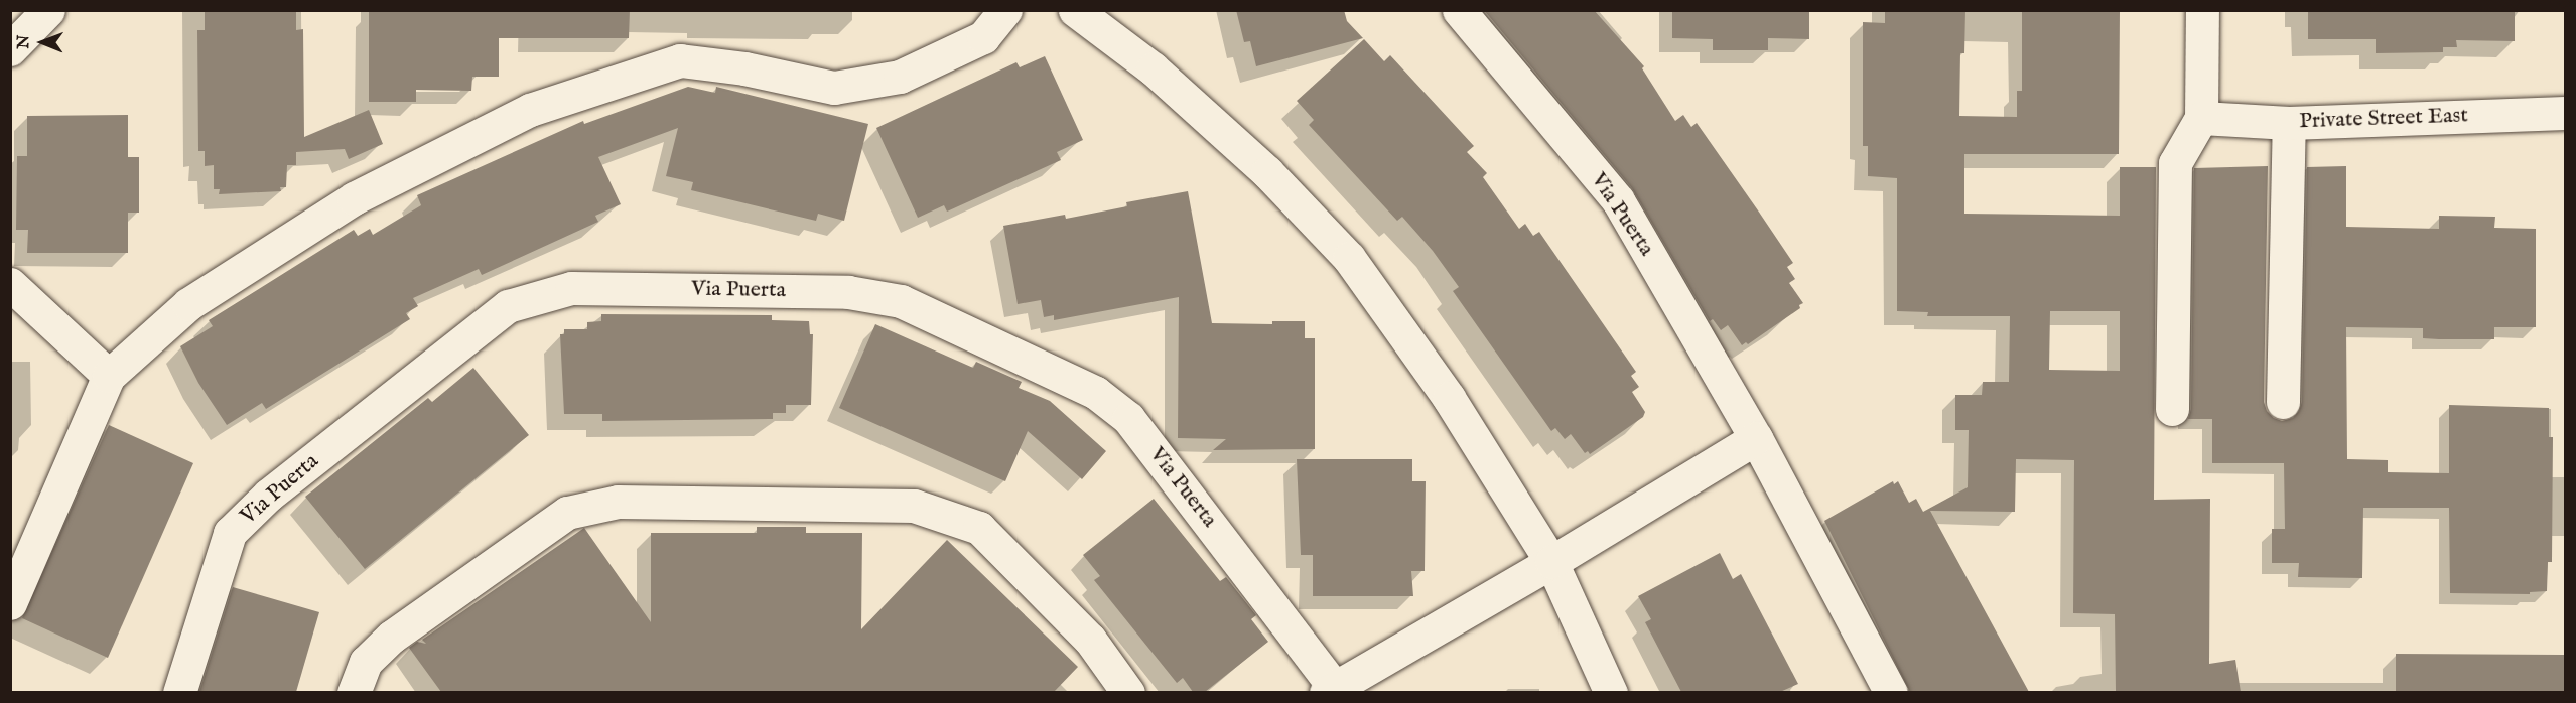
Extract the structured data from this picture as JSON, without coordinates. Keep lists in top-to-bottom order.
{
  "streets": {
    "street": ["Private Street East", "Via Puerta"]
  },
  "north": "left"
}
